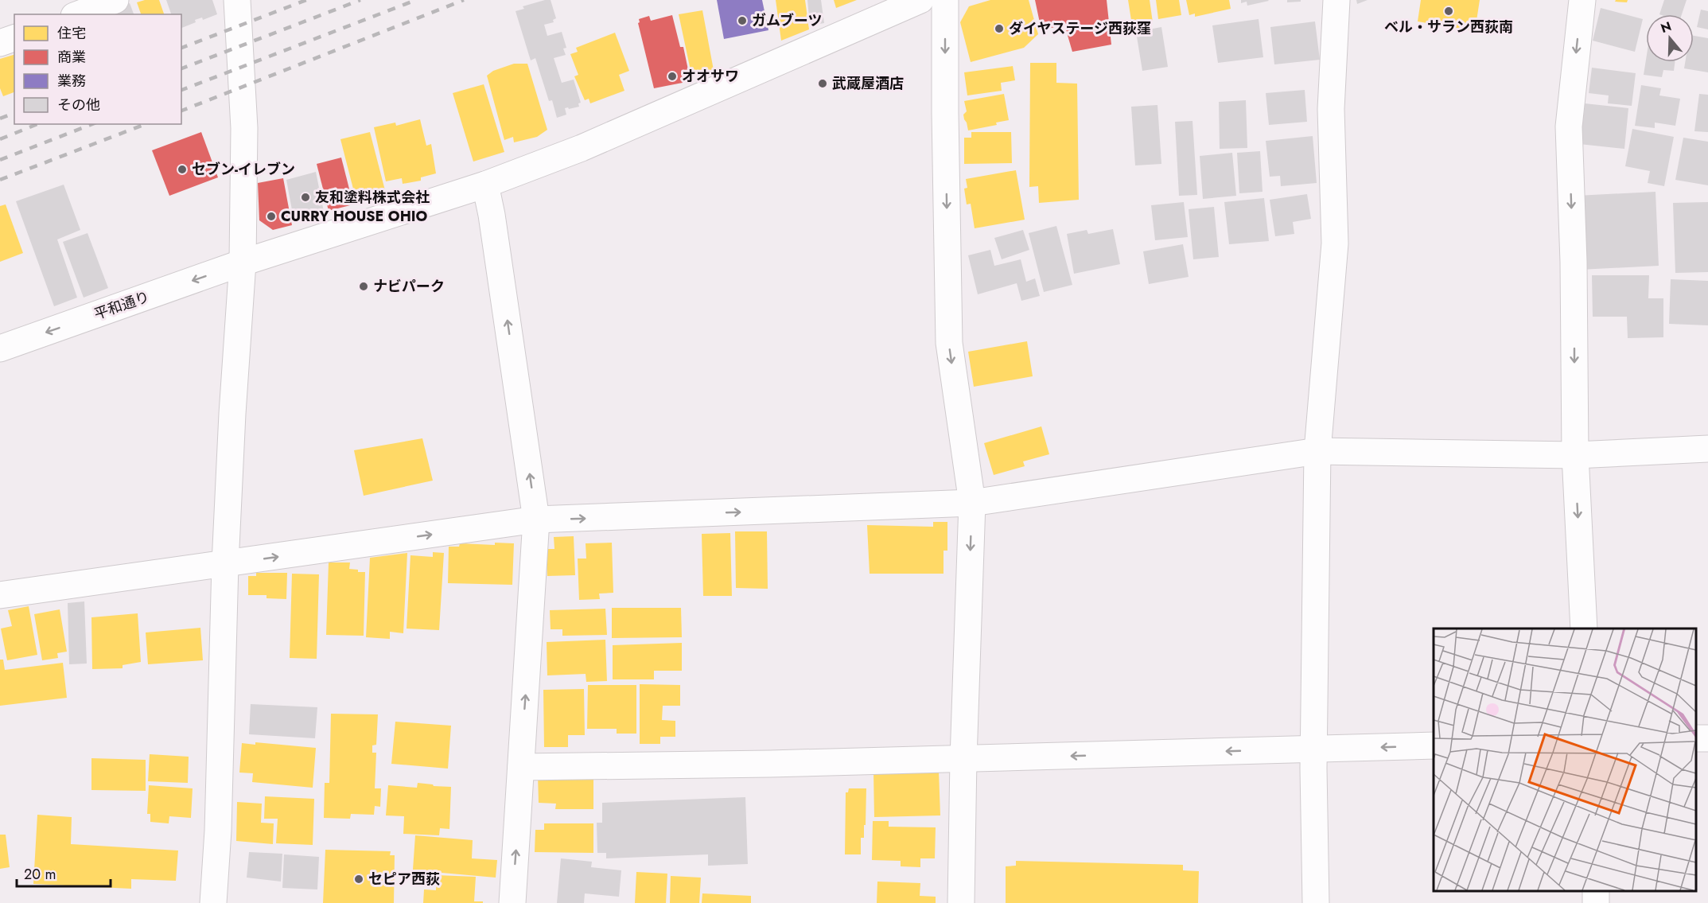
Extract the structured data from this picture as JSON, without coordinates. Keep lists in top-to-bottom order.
{
  "streets": {
    "street": ["平和通り"]
  },
  "places": [
    "ベル・サラン西荻南",
    "ガムブーツ",
    "ダイヤステージ西荻窪",
    "オオサワ",
    "武蔵屋酒店",
    "セブン-イレブン",
    "友和塗料株式会社",
    "CURRY HOUSE OHIO",
    "ナビパーク",
    "セピア西荻"
  ],
  "legend": [
    "住宅",
    "商業",
    "業務",
    "その他"
  ],
  "scale_bar": "20 m",
  "north": "top"
}
